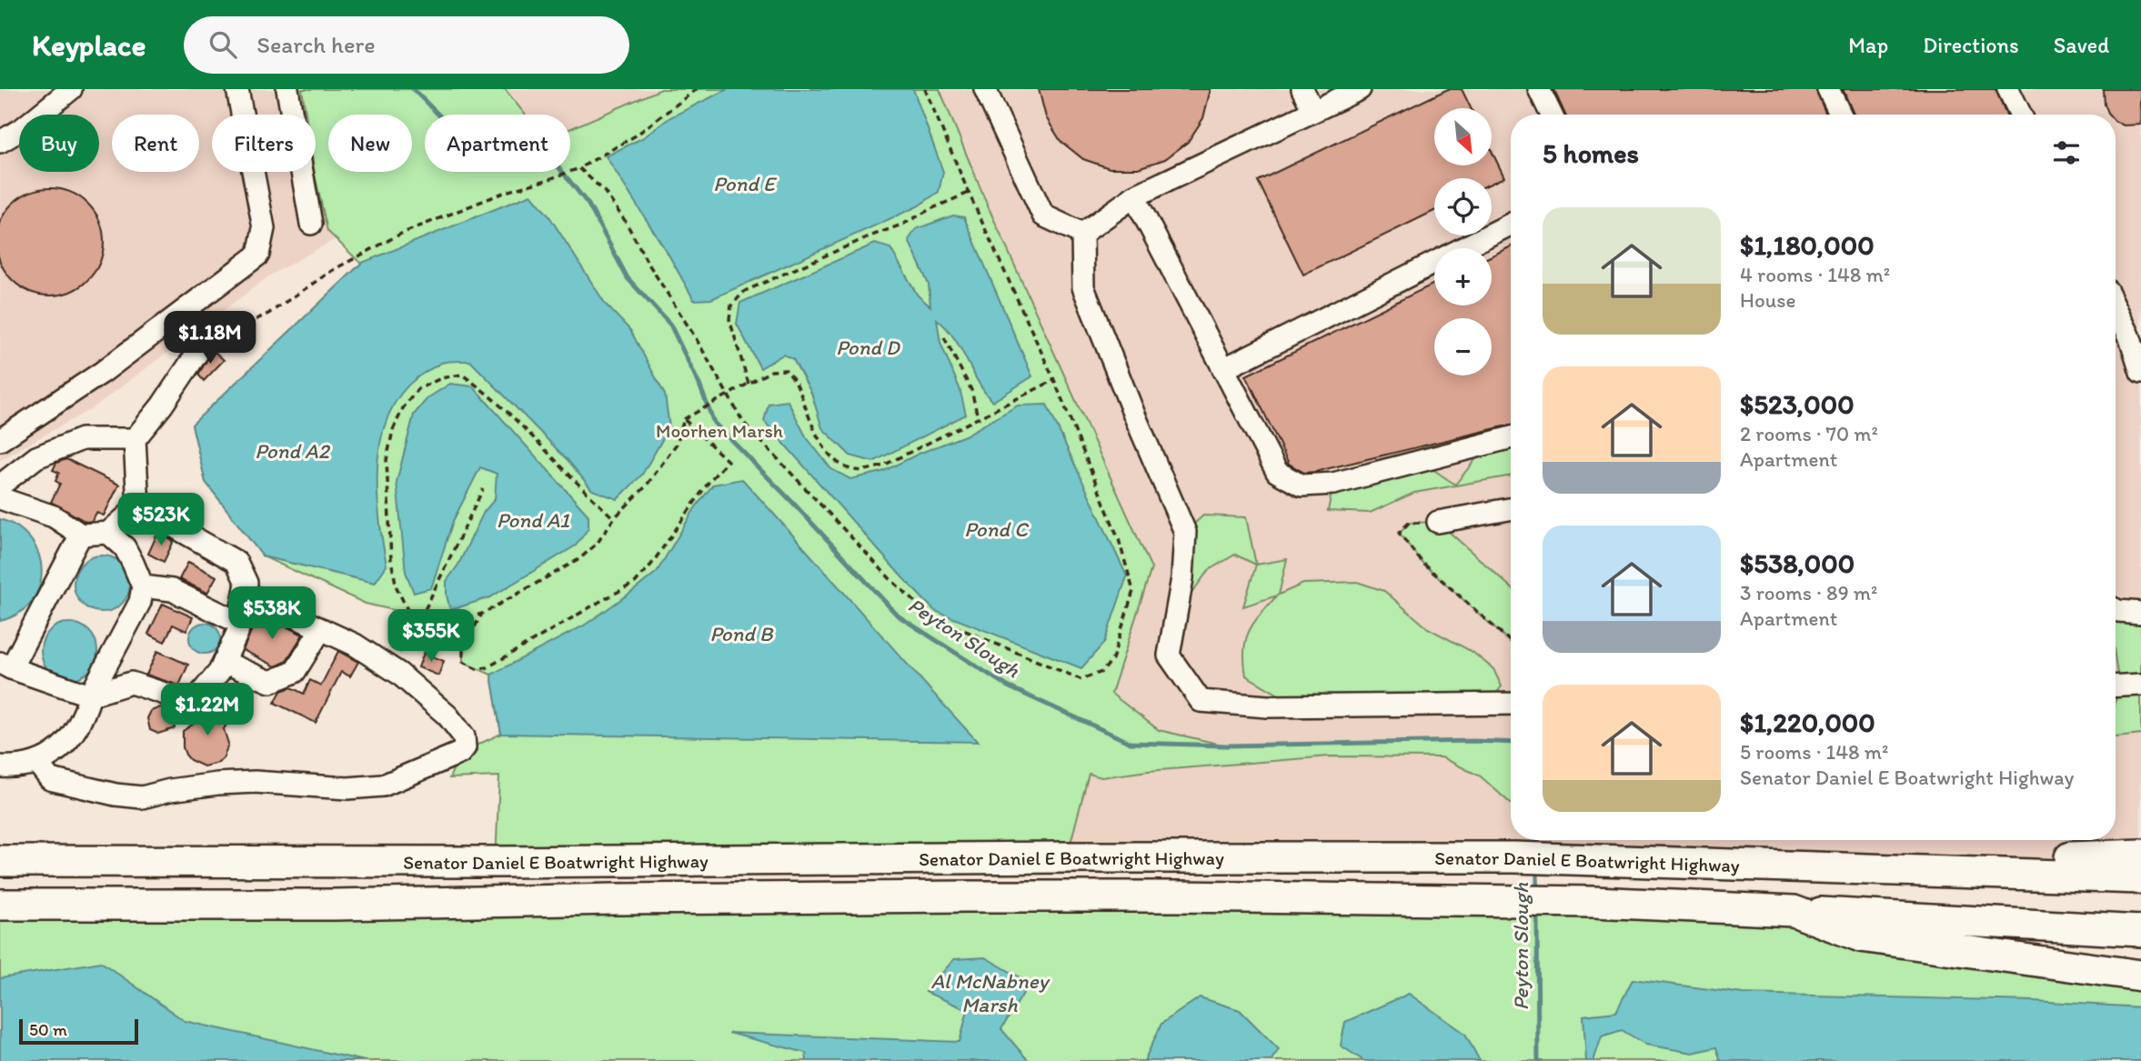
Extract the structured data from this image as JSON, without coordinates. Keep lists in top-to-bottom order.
{
  "streets": {
    "highway": ["Senator Daniel E Boatwright Highway"]
  },
  "water": [
    "Pond E",
    "Pond D",
    "Pond A2",
    "Pond A1",
    "Pond C",
    "Pond B",
    "Peyton Slough",
    "Al McNabney Marsh"
  ],
  "parks": ["Moorhen Marsh"],
  "scale_bar": "50 m",
  "north": "bottom right",
  "page": {
    "header": "Keyplace",
    "search": "Search here",
    "nav": ["Map", "Directions", "Saved"],
    "map_buttons": ["+", "−"],
    "chip": [
      "Buy",
      "Rent",
      "Filters",
      "New",
      "Apartment"
    ],
    "heading": "5 homes",
    "list": [
      {
        "name": "$1,180,000",
        "note": "4 rooms · 148 m² · House"
      },
      {
        "name": "$523,000",
        "note": "2 rooms · 70 m² · Apartment"
      },
      {
        "name": "$538,000",
        "note": "3 rooms · 89 m² · Apartment"
      },
      {
        "name": "$1,220,000",
        "note": "5 rooms · 148 m² · Senator Daniel E Boatwright Highway"
      }
    ],
    "price": [
      "$1.18M",
      "$523K",
      "$538K",
      "$355K",
      "$1.22M"
    ],
    "scale": "50 m"
  }
}
